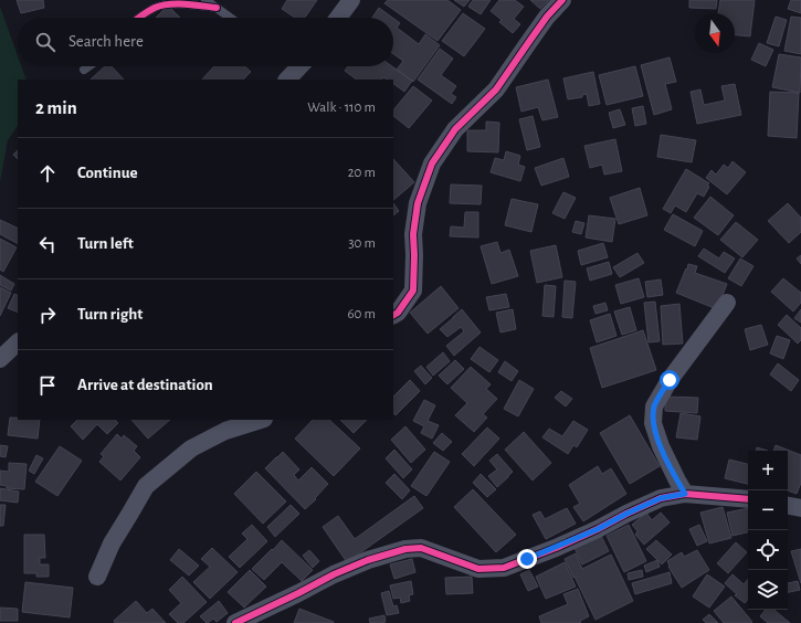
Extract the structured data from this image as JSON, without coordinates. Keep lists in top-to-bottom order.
{
  "north": "bottom",
  "page": {
    "search": "Search here",
    "heading": ["2 min", "Walk · 110 m"],
    "list": [
      ["Continue", "20 m"],
      ["Turn left", "30 m"],
      ["Turn right", "60 m"],
      "Arrive at destination"
    ],
    "map_buttons": ["+", "−"]
  }
}
